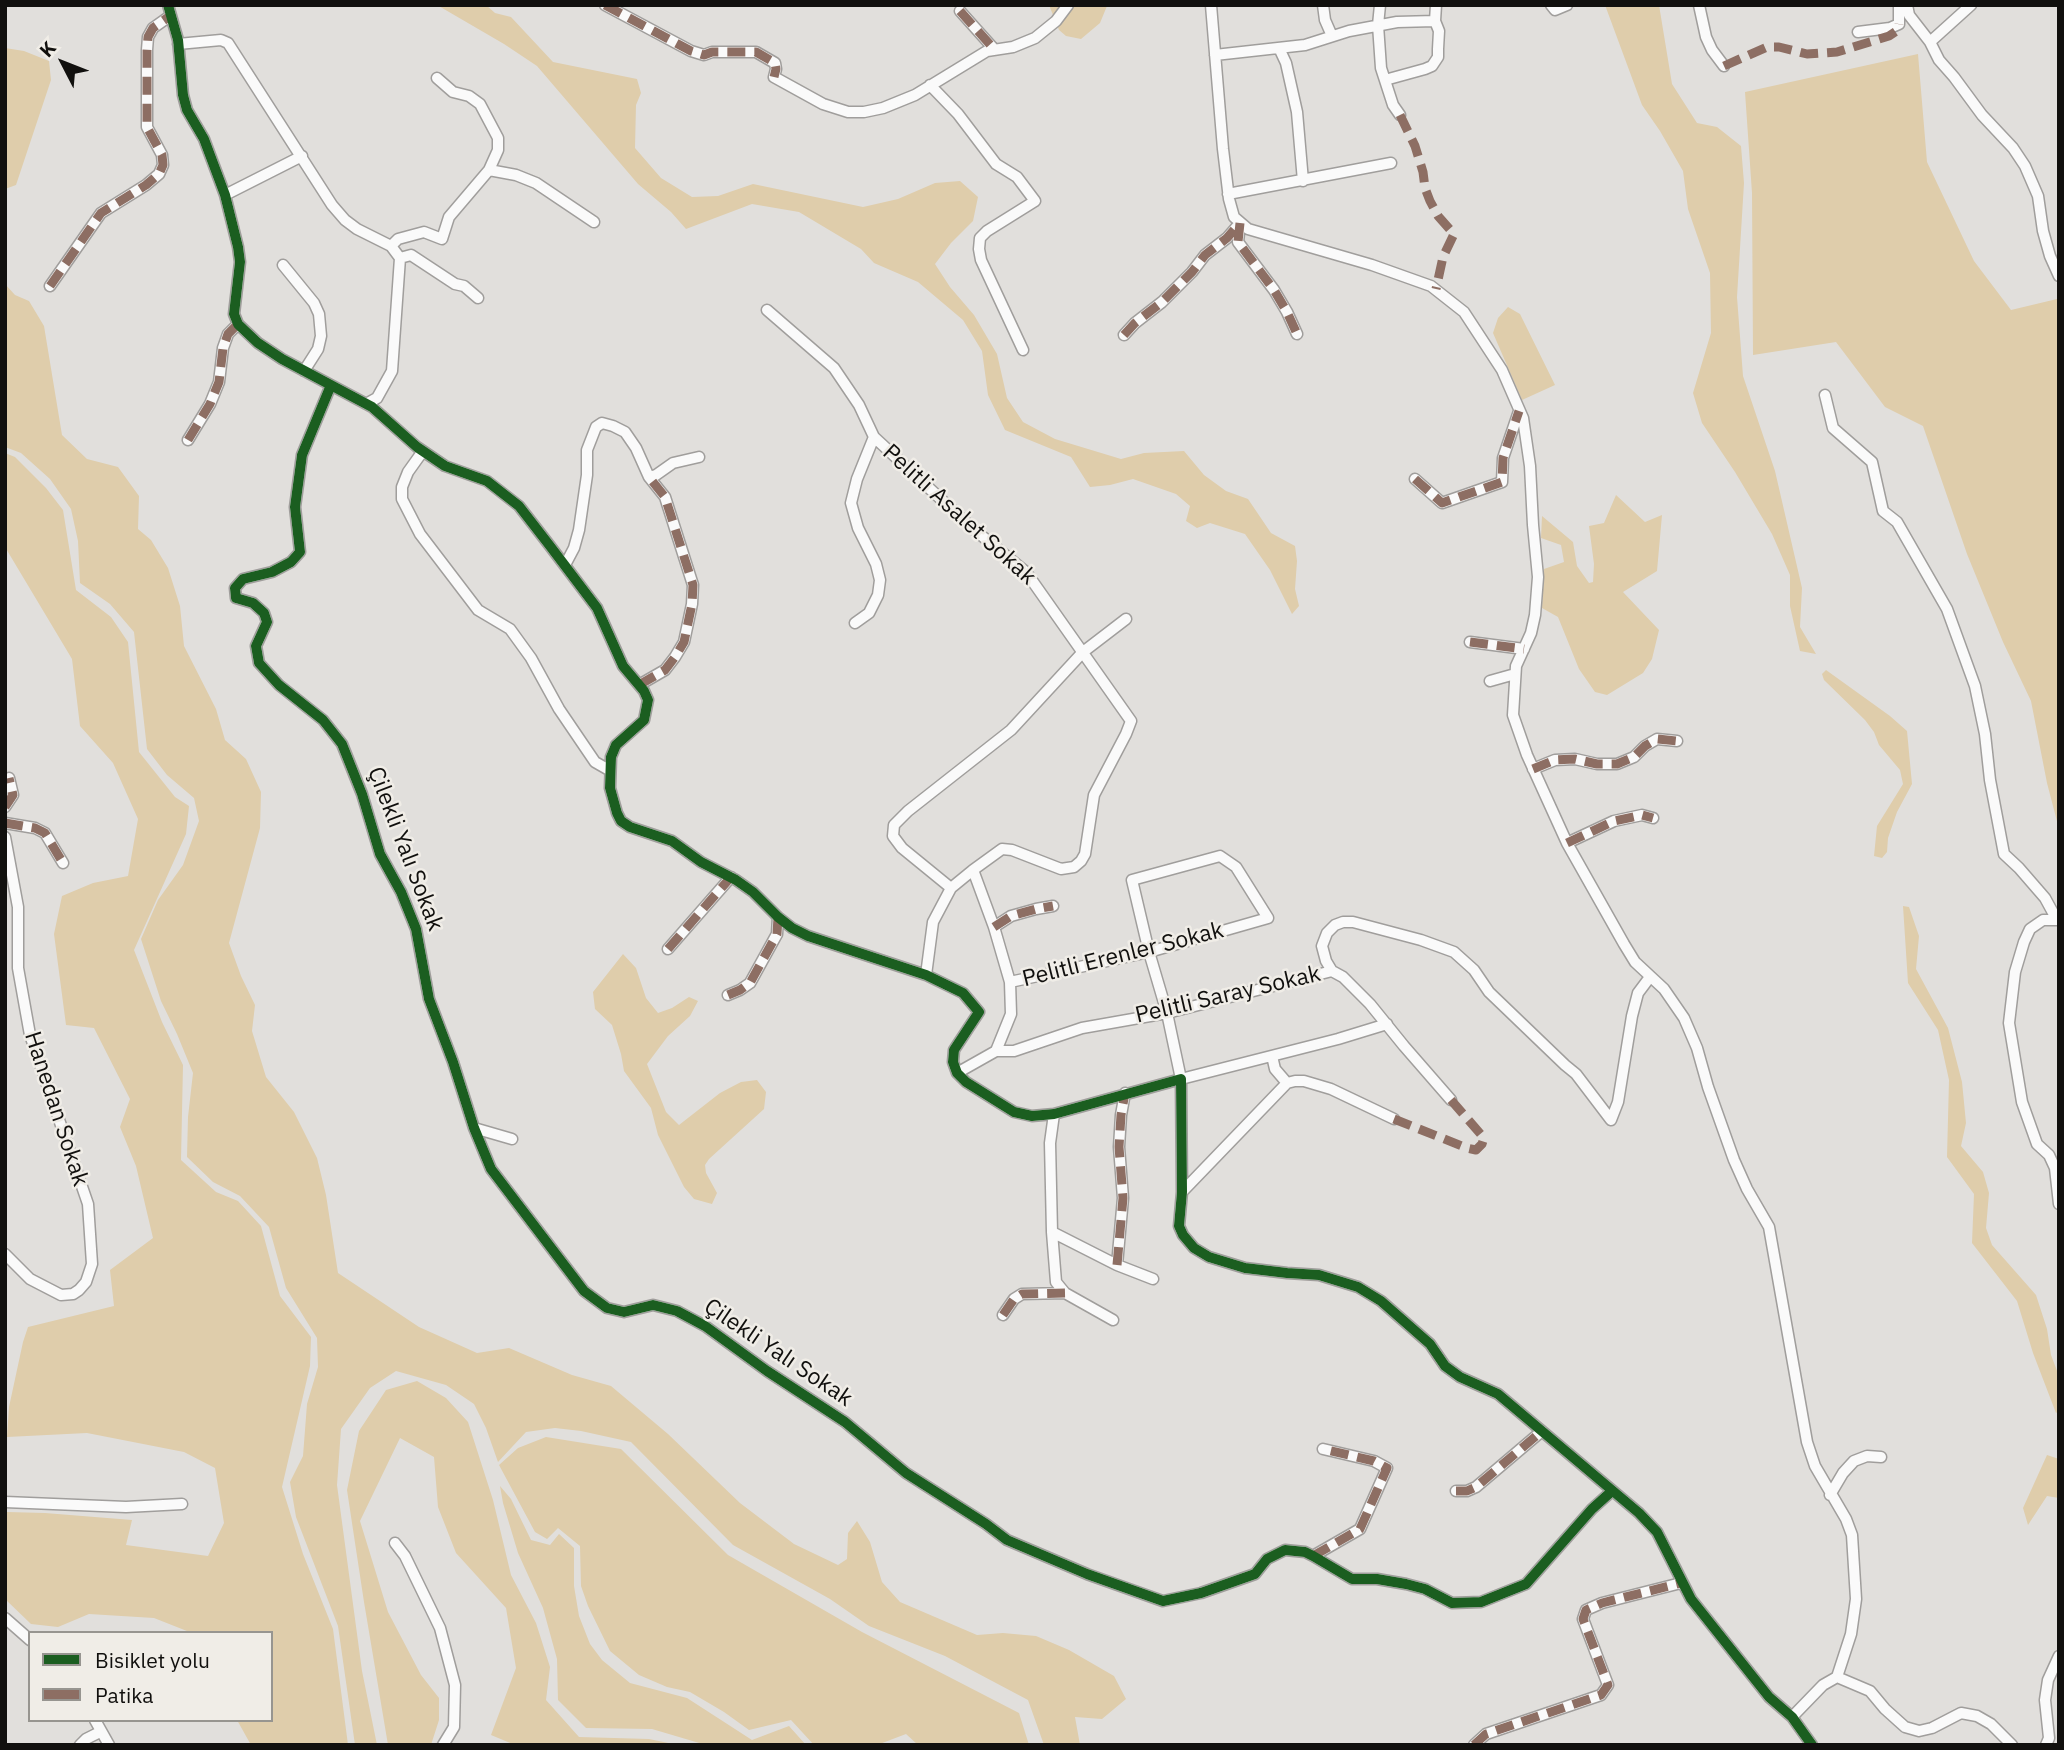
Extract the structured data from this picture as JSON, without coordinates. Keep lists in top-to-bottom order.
{
  "streets": {
    "street": [
      "Pelitli Asalet Sokak",
      "Çilekli Yalı Sokak",
      "Pelitli Erenler Sokak",
      "Pelitli Saray Sokak",
      "Hanedan Sokak"
    ]
  },
  "crossings": [
    ["Pelitli Asalet Sokak", "Pelitli Erenler Sokak"]
  ],
  "legend": ["Bisiklet yolu", "Patika"],
  "north": "top left"
}
